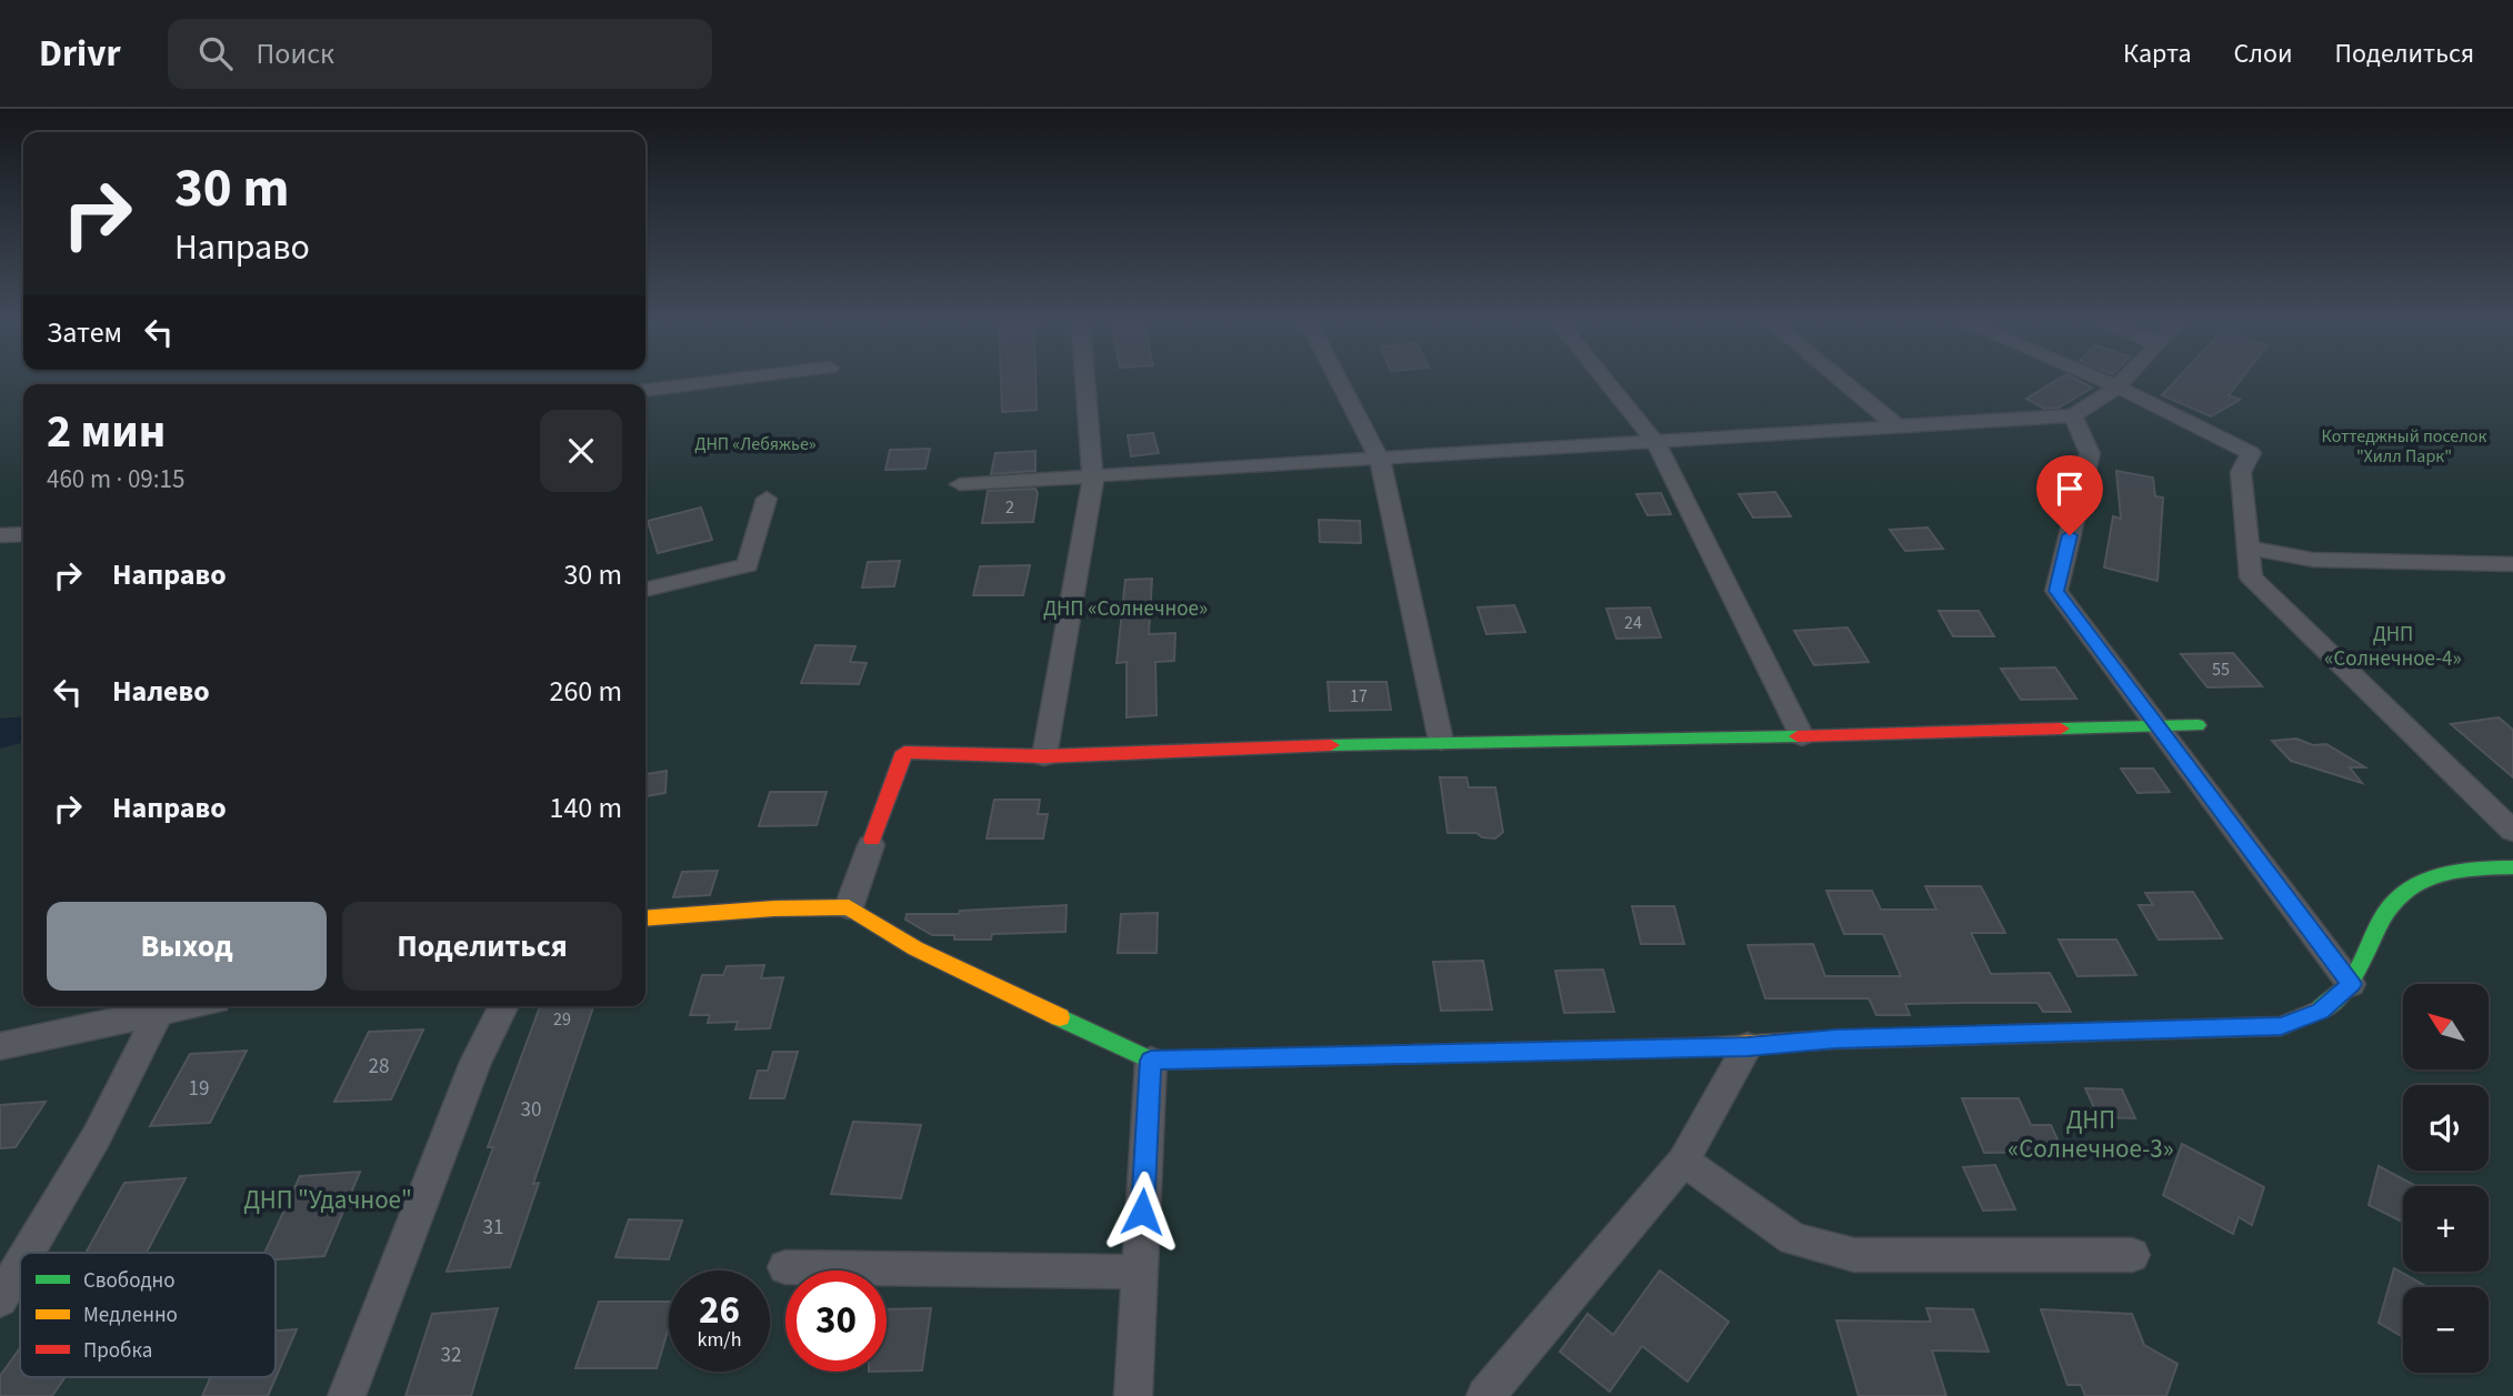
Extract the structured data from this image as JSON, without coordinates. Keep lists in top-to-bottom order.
{
  "parks": [
    "Коттеджный поселок \"Хилл Парк\"",
    "ДНП «Лебяжье»",
    "ДНП «Солнечное»",
    "ДНП «Солнечное-4»",
    "ДНП «Солнечное-3»",
    "ДНП \"Удачное\""
  ],
  "house_numbers": [
    "2",
    "24",
    "55",
    "17",
    "29",
    "28",
    "19",
    "30",
    "31",
    "32"
  ],
  "legend": ["Свободно", "Медленно", "Пробка"],
  "north": "top left",
  "page": {
    "header": "Drivr",
    "search": "Поиск",
    "nav": ["Карта", "Слои", "Поделиться"],
    "turn": ["30 m", "Направо"],
    "then": "Затем",
    "heading": ["2 мин", "460 m · 09:15"],
    "list": [
      {
        "name": "Направо",
        "value": "30 m"
      },
      {
        "name": "Налево",
        "value": "260 m"
      },
      {
        "name": "Направо",
        "value": "140 m"
      }
    ],
    "buttons": ["Выход", "Поделиться"],
    "map_buttons": ["+", "−"],
    "speed": "26 km/h",
    "limit": "30"
  }
}
